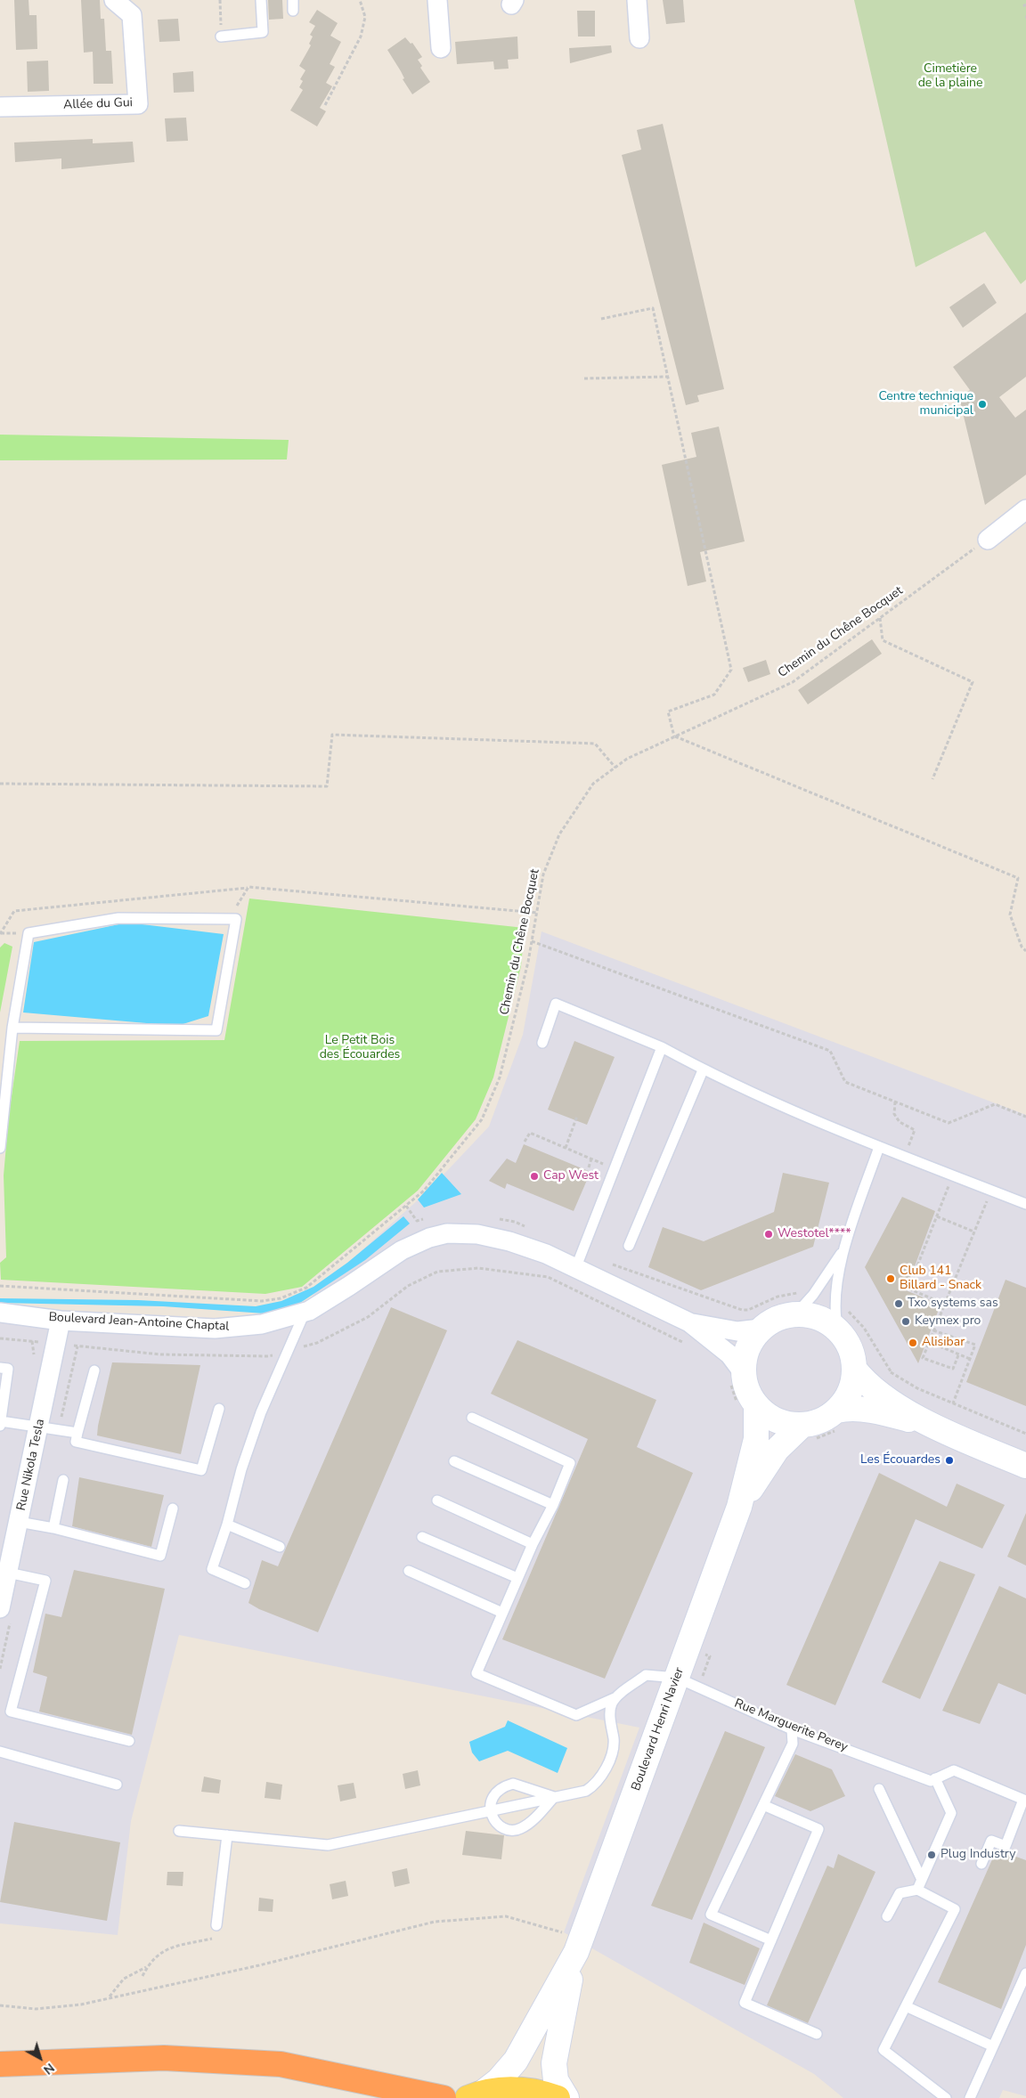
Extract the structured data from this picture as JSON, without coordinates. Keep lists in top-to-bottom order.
{
  "streets": {
    "main road": ["Boulevard Henri Navier"],
    "street": ["Allée du Gui", "Boulevard Jean-Antoine Chaptal", "Rue Nikola Tesla"],
    "lane": ["Rue Marguerite Perey"],
    "path": ["Chemin du Chêne Bocquet"]
  },
  "crossings": [
    ["Boulevard Jean-Antoine Chaptal", "Rue Nikola Tesla"],
    ["Boulevard Jean-Antoine Chaptal", "Boulevard Henri Navier"],
    ["Rue Marguerite Perey", "Boulevard Henri Navier"]
  ],
  "parks": ["Cimetière de la plaine", "Le Petit Bois des Écouardes"],
  "places": [
    "Centre technique municipal",
    "Cap West",
    "Westotel****",
    "Club 141 Billard - Snack",
    "Txo systems sas",
    "Keymex pro",
    "Alisibar",
    "Les Écouardes",
    "Plug Industry"
  ],
  "north": "bottom right"
}
